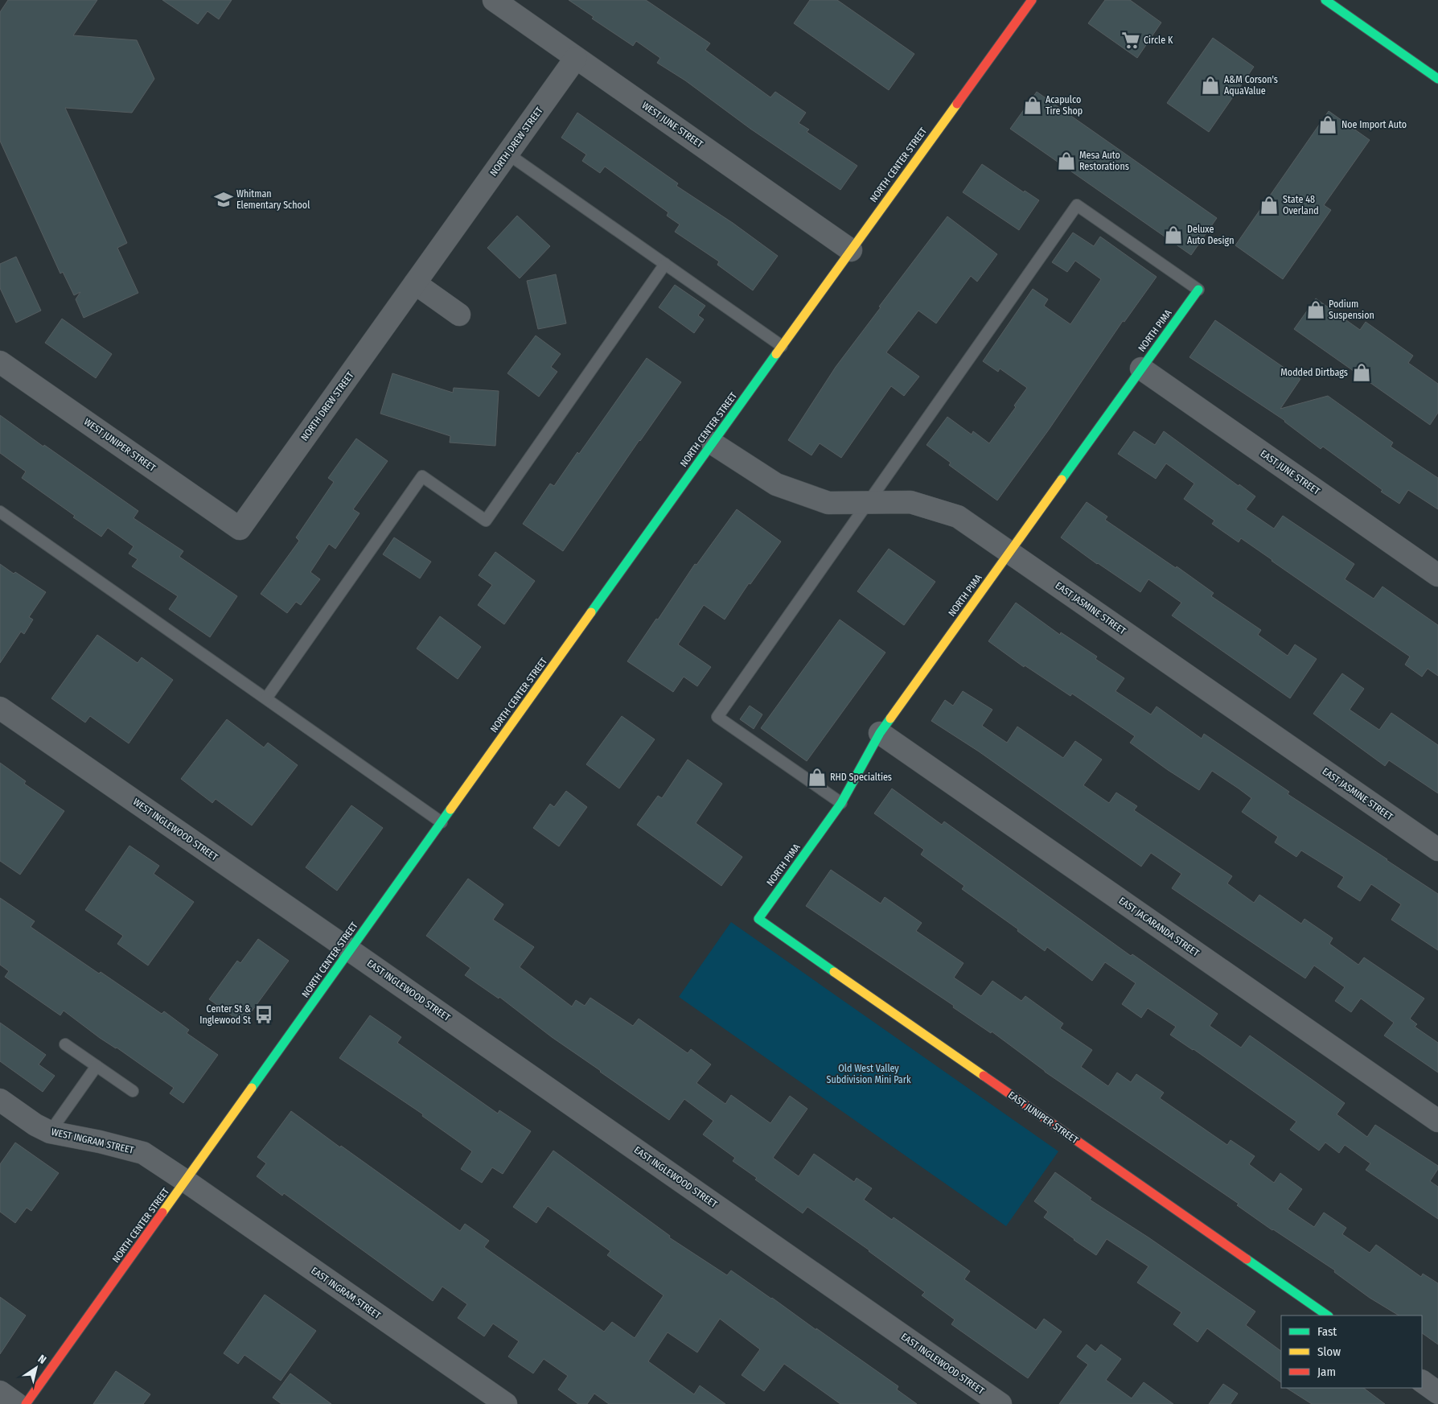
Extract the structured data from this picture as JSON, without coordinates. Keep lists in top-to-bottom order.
{
  "streets": {
    "street": [
      "WEST JUNE STREET",
      "NORTH DREW STREET",
      "NORTH CENTER STREET",
      "NORTH PIMA",
      "WEST JUNIPER STREET",
      "EAST JUNE STREET",
      "EAST JASMINE STREET",
      "WEST INGLEWOOD STREET",
      "EAST JACARANDA STREET",
      "EAST INGLEWOOD STREET",
      "EAST JUNIPER STREET",
      "WEST INGRAM STREET",
      "EAST INGRAM STREET"
    ]
  },
  "crossings": [
    ["WEST JUNE STREET", "NORTH DREW STREET"],
    ["WEST JUNE STREET", "NORTH CENTER STREET"],
    ["NORTH DREW STREET", "WEST JUNIPER STREET"],
    ["NORTH CENTER STREET", "EAST JASMINE STREET"],
    ["NORTH CENTER STREET", "WEST INGLEWOOD STREET"],
    ["NORTH CENTER STREET", "EAST INGLEWOOD STREET"],
    ["NORTH CENTER STREET", "WEST INGRAM STREET"],
    ["NORTH CENTER STREET", "EAST INGRAM STREET"],
    ["NORTH PIMA", "EAST JUNE STREET"],
    ["NORTH PIMA", "EAST JASMINE STREET"],
    ["NORTH PIMA", "EAST JACARANDA STREET"],
    ["NORTH PIMA", "EAST JUNIPER STREET"],
    ["WEST INGLEWOOD STREET", "EAST INGLEWOOD STREET"],
    ["WEST INGRAM STREET", "EAST INGRAM STREET"]
  ],
  "parks": ["Old West Valley Subdivision Mini Park"],
  "places": {
    "supermarket": ["Circle K"],
    "shop": [
      "A&M Corson's AquaValue",
      "Acapulco Tire Shop",
      "Noe Import Auto",
      "Mesa Auto Restorations",
      "State 48 Overland",
      "Deluxe Auto Design",
      "Podium Suspension",
      "Modded Dirtbags",
      "RHD Specialties"
    ],
    "school or university": ["Whitman Elementary School"],
    "bus stop": ["Center St & Inglewood St"]
  },
  "legend": ["Fast", "Slow", "Jam"],
  "north": "top right"
}
